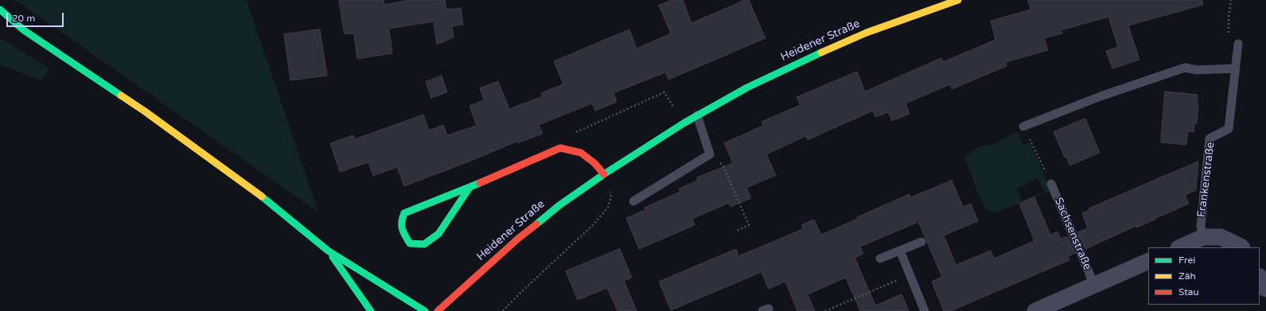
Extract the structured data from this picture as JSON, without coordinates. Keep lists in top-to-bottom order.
{
  "streets": {
    "main road": ["Heidener Straße"],
    "street": ["Sachsenstraße"],
    "lane": ["Frankenstraße"]
  },
  "legend": ["Frei", "Zäh", "Stau"],
  "scale_bar": "20 m"
}
